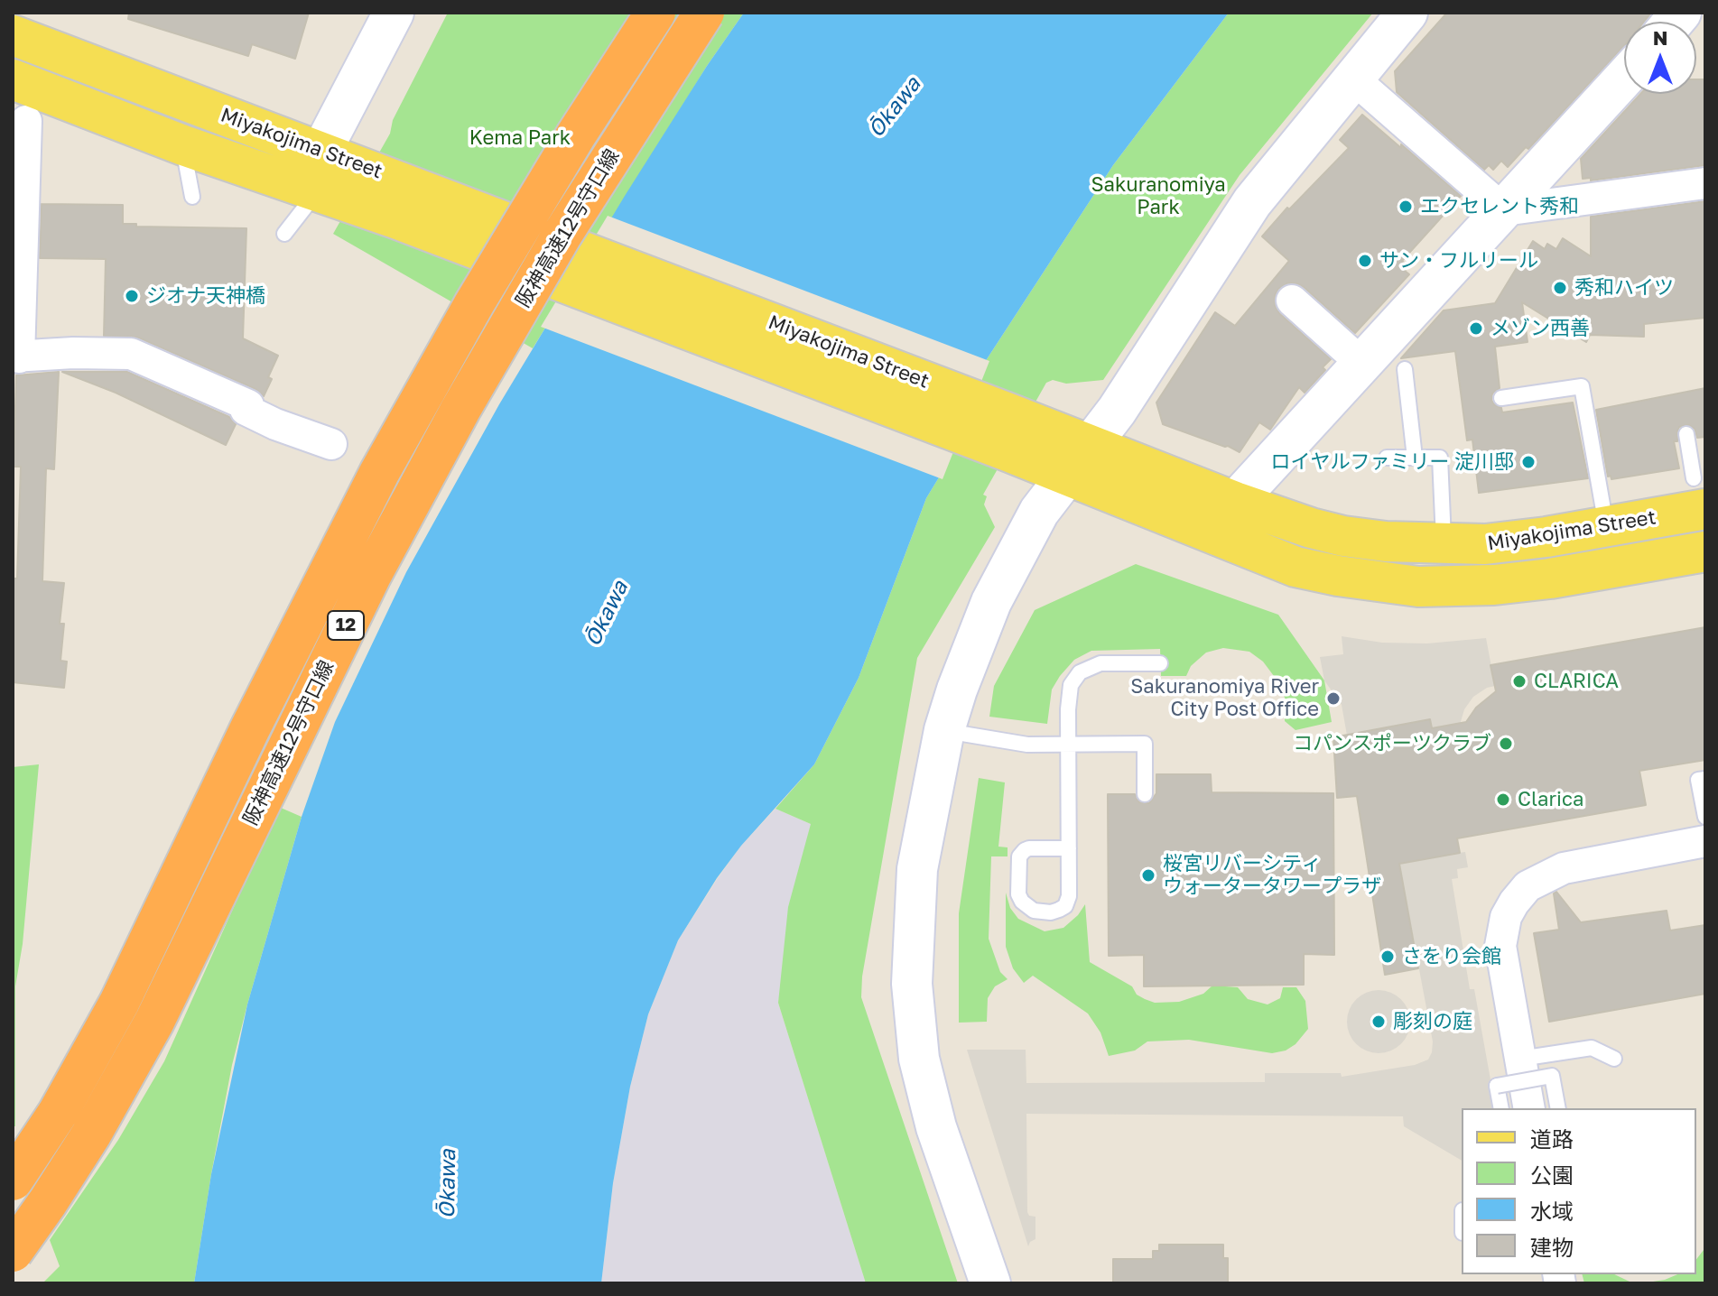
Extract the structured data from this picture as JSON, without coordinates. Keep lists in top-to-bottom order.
{
  "streets": {
    "highway": ["阪神高速12号守口線", "12"],
    "main road": ["Miyakojima Street"]
  },
  "water": ["Ōkawa"],
  "parks": ["Kema Park", "Sakuranomiya Park"],
  "places": [
    "エクセレント秀和",
    "サン・フルリール",
    "秀和ハイツ",
    "ジオナ天神橋",
    "メゾン西善",
    "ロイヤルファミリー 淀川邸",
    "CLARICA",
    "Sakuranomiya River City Post Office",
    "コパンスポーツクラブ",
    "Clarica",
    "桜宮リバーシティ ウォータータワープラザ",
    "さをり会館",
    "彫刻の庭"
  ],
  "legend": [
    "道路",
    "公園",
    "水域",
    "建物"
  ],
  "north": "top"
}
